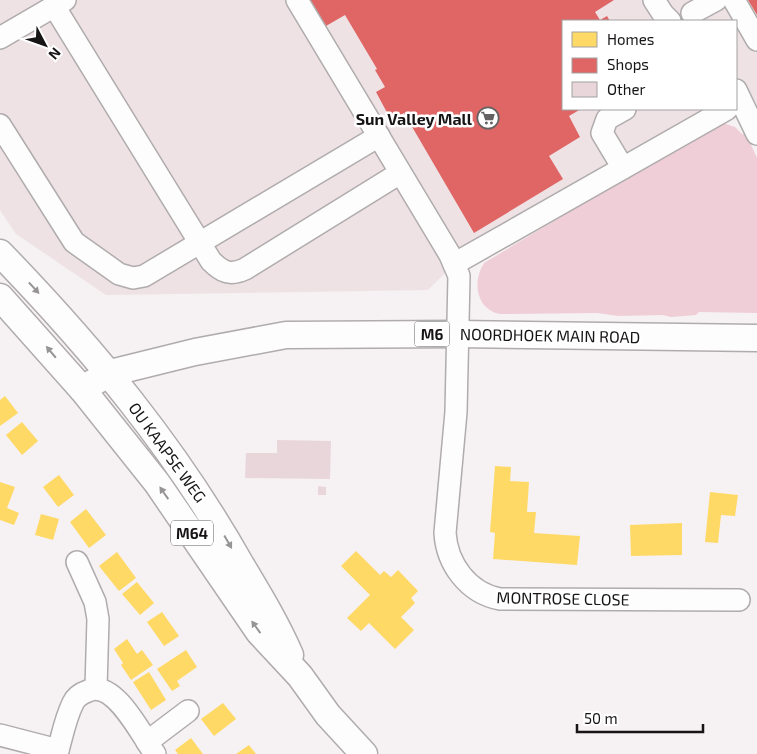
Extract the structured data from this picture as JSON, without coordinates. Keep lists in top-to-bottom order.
{
  "streets": {
    "main road": [
      "M6",
      "NOORDHOEK MAIN ROAD",
      "OU KAAPSE WEG",
      "M64"
    ],
    "street": ["MONTROSE CLOSE"]
  },
  "crossings": [
    ["NOORDHOEK MAIN ROAD", "OU KAAPSE WEG"],
    ["NOORDHOEK MAIN ROAD", "MONTROSE CLOSE"]
  ],
  "places": {
    "supermarket": ["Sun Valley Mall"]
  },
  "legend": ["Homes", "Shops", "Other"],
  "scale_bar": "50 m",
  "north": "bottom right"
}
